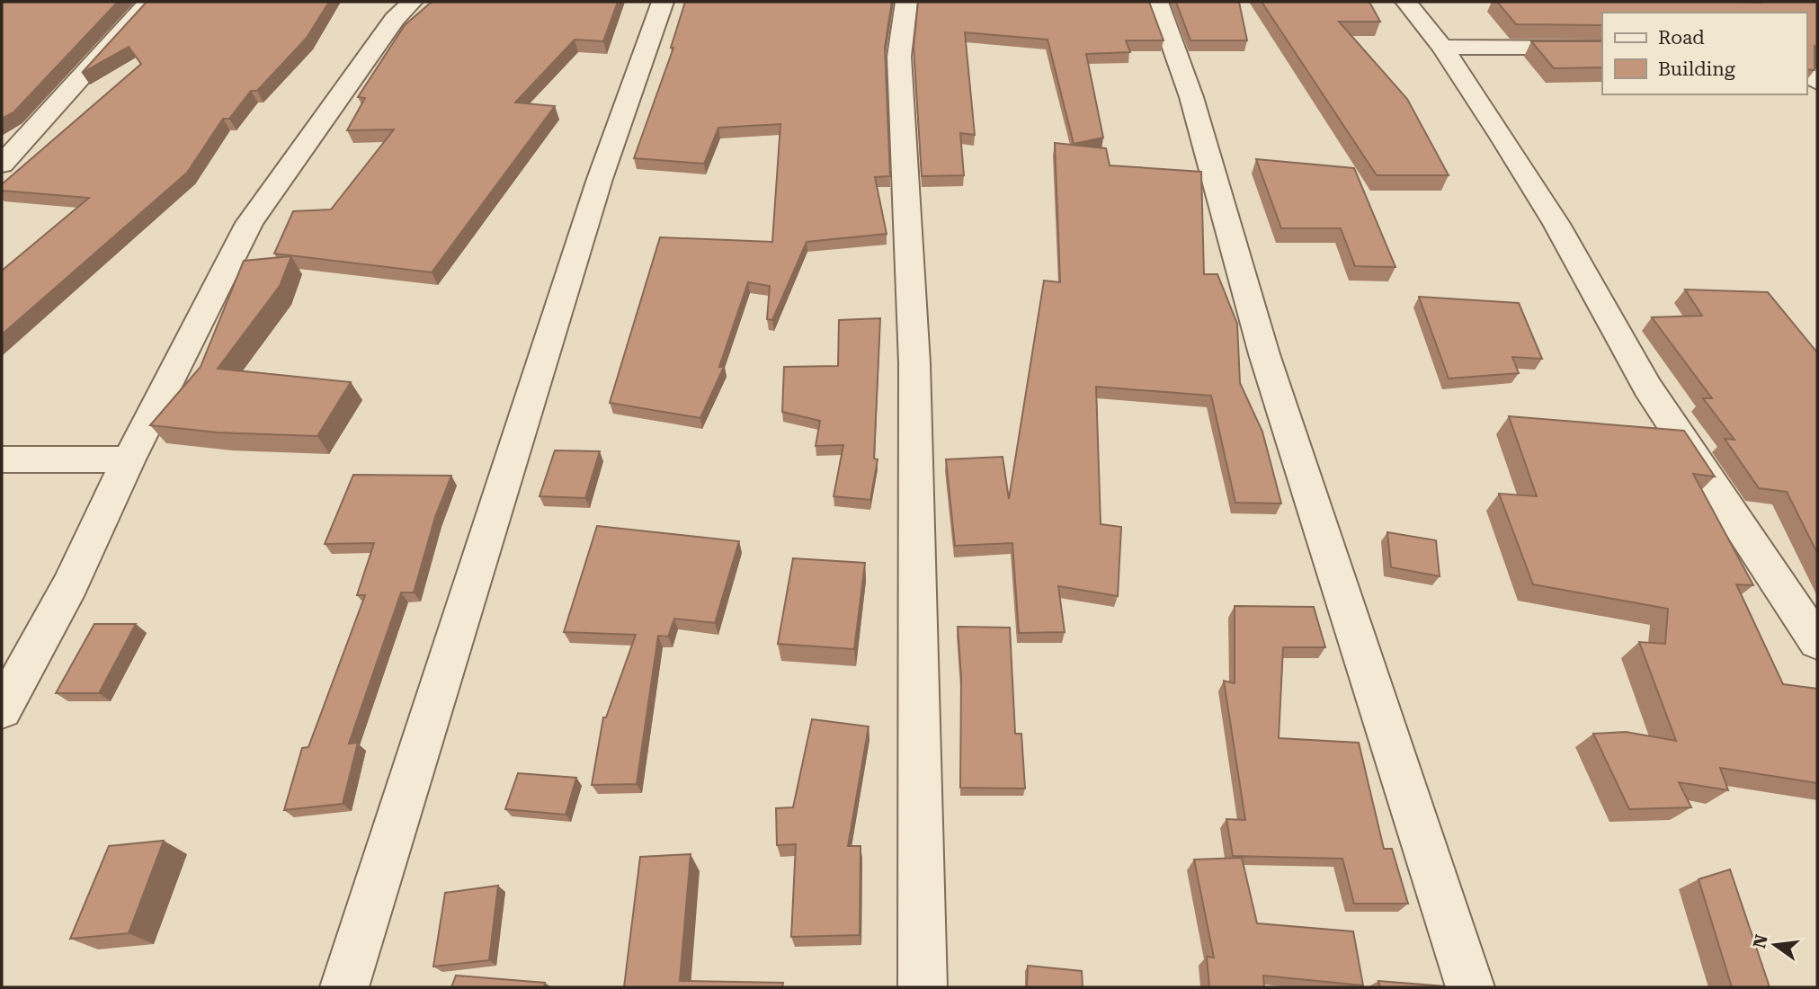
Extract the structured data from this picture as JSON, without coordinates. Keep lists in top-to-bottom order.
{
  "legend": ["Road", "Building"],
  "north": "left"
}
